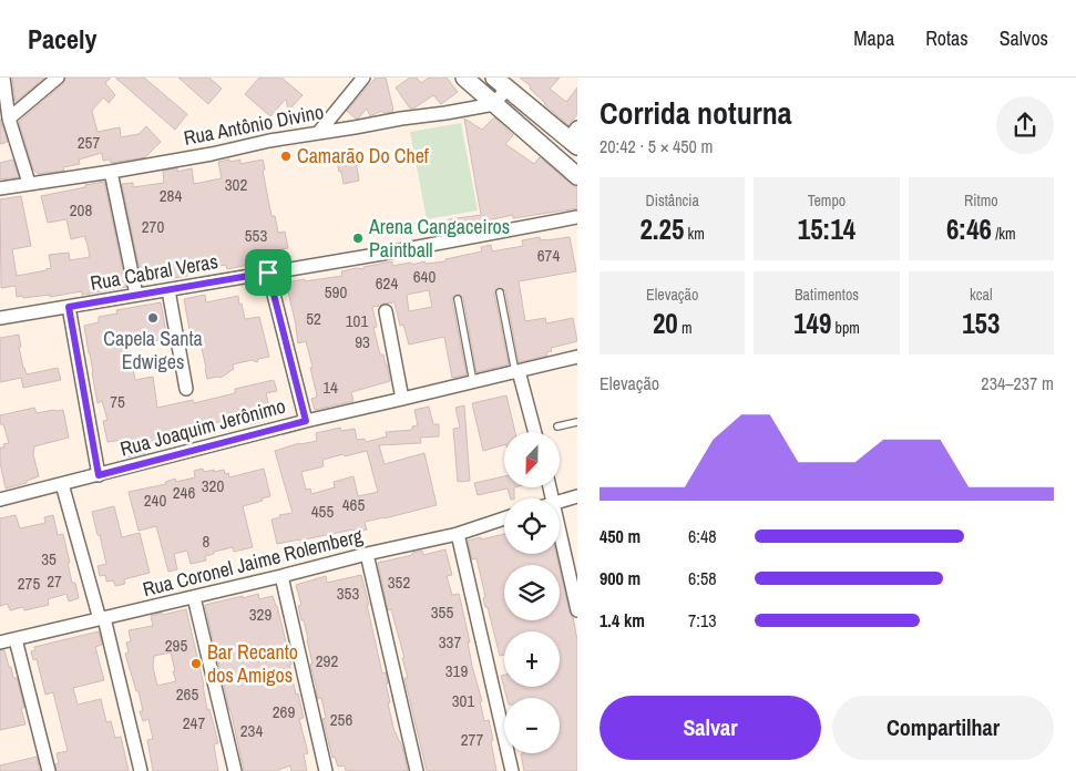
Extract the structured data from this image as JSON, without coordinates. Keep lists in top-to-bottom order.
{
  "streets": {
    "street": [
      "Rua Antônio Divino",
      "Rua Cabral Veras",
      "Rua Joaquim Jerônimo",
      "Rua Coronel Jaime Rolemberg"
    ]
  },
  "places": [
    "Camarão Do Chef",
    "Arena Cangaceiros Paintball",
    "Capela Santa Edwiges",
    "Bar Recanto dos Amigos"
  ],
  "house_numbers": [
    "257",
    "302",
    "284",
    "208",
    "270",
    "553",
    "674",
    "640",
    "624",
    "590",
    "52",
    "101",
    "93",
    "14",
    "75",
    "320",
    "246",
    "240",
    "465",
    "455",
    "8",
    "35",
    "27",
    "352",
    "275",
    "353",
    "355",
    "329",
    "337",
    "295",
    "292",
    "319",
    "265",
    "301",
    "269",
    "256",
    "247",
    "234",
    "277"
  ],
  "north": "bottom",
  "page": {
    "header": "Pacely",
    "nav": ["Mapa", "Rotas", "Salvos"],
    "heading": ["Corrida noturna", "20:42 · 5 × 450 m"],
    "stats": [
      ["Distância", "2.25 km"],
      ["Tempo", "15:14"],
      ["Ritmo", "6:46 /km"],
      ["Elevação", "20 m"],
      ["Batimentos", "149 bpm"],
      ["kcal", "153"]
    ],
    "chart": ["Elevação", "234–237 m"],
    "map_buttons": ["+", "−"],
    "list": [
      {
        "name": "450 m",
        "note": "6:48"
      },
      {
        "name": "900 m",
        "note": "6:58"
      },
      {
        "name": "1.4 km",
        "note": "7:13"
      }
    ],
    "buttons": ["Salvar", "Compartilhar"]
  }
}
